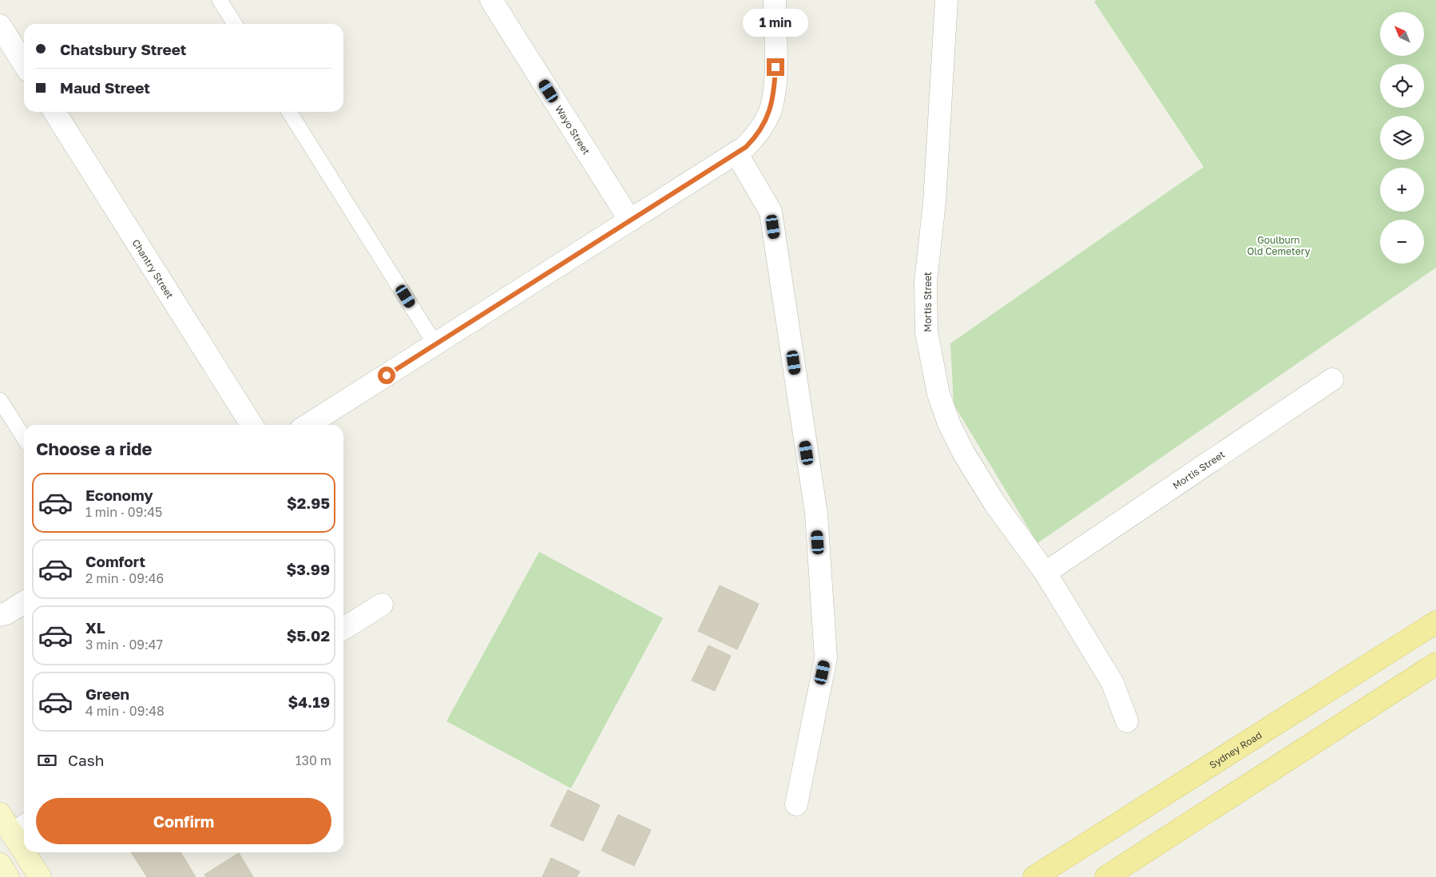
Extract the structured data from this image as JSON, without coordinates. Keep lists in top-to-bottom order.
{
  "streets": {
    "main road": ["Sydney Road"],
    "street": ["Wayo Street", "Chantry Street", "Mortis Street"]
  },
  "parks": ["Goulburn Old Cemetery"],
  "north": "top left",
  "page": {
    "bubble": "1 min",
    "map_buttons": ["+", "−"],
    "banner": ["Chatsbury Street", "Maud Street"],
    "heading": "Choose a ride",
    "list": [
      {
        "name": "Economy",
        "note": "1 min · 09:45",
        "value": "$2.95"
      },
      {
        "name": "Comfort",
        "note": "2 min · 09:46",
        "value": "$3.99"
      },
      {
        "name": "XL",
        "note": "3 min · 09:47",
        "value": "$5.02"
      },
      {
        "name": "Green",
        "note": "4 min · 09:48",
        "value": "$4.19"
      }
    ],
    "pay": ["Cash", "130 m"],
    "buttons": "Confirm"
  }
}
